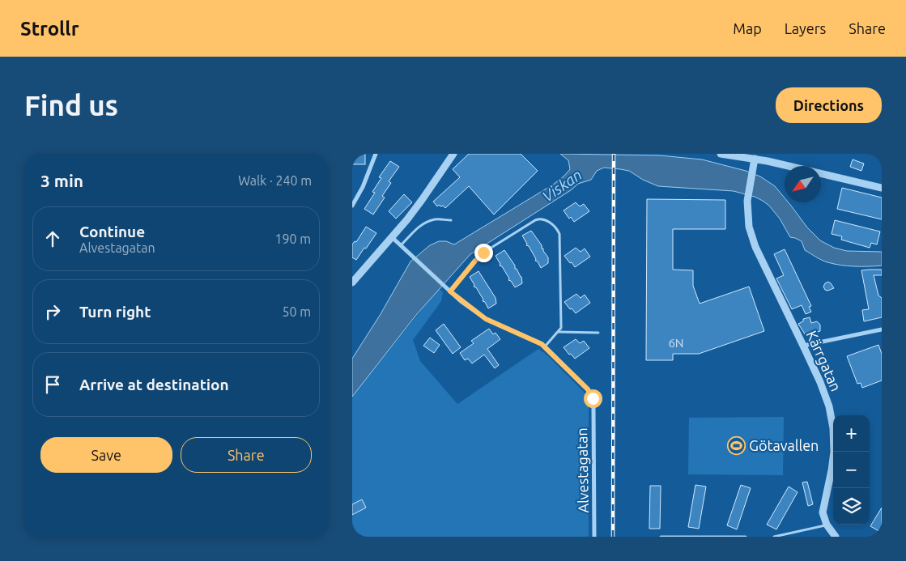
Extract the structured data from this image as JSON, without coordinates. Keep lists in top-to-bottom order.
{
  "streets": {
    "street": ["Kärrgatan", "Alvestagatan"]
  },
  "water": ["Viskan"],
  "places": {
    "sports": ["Götavallen"]
  },
  "house_numbers": ["6N"],
  "north": "bottom left",
  "page": {
    "header": "Strollr",
    "nav": ["Map", "Layers", "Share"],
    "buttons": [
      "Directions",
      ["Save", "Share"]
    ],
    "title": "Find us",
    "heading": ["3 min", "Walk · 240 m"],
    "list": [
      ["Continue", "Alvestagatan", "190 m"],
      ["Turn right", "50 m"],
      "Arrive at destination"
    ],
    "map_buttons": ["+", "−"]
  }
}
